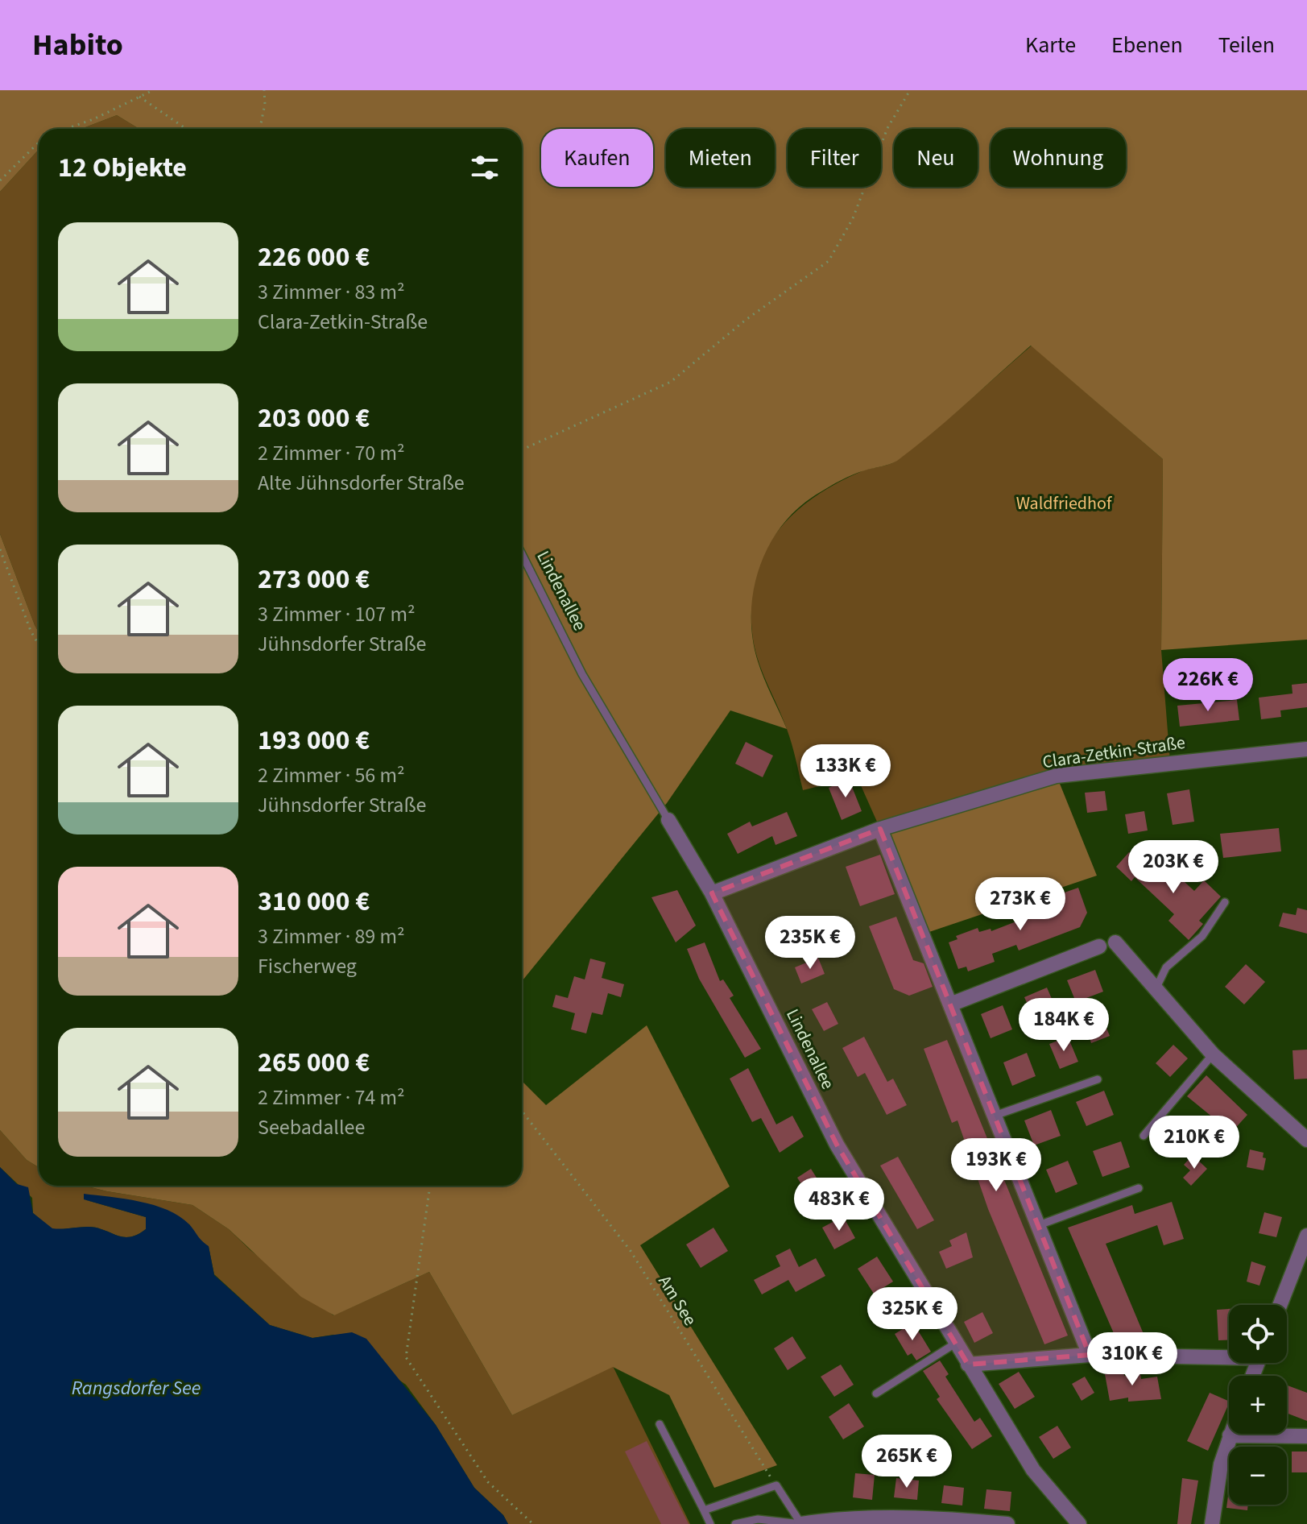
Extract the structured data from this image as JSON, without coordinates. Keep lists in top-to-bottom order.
{
  "streets": {
    "street": ["Lindenallee", "Clara-Zetkin-Straße"],
    "path": ["Am See"]
  },
  "crossings": [
    ["Lindenallee", "Clara-Zetkin-Straße"]
  ],
  "water": ["Rangsdorfer See"],
  "parks": ["Waldfriedhof"],
  "page": {
    "header": "Habito",
    "nav": ["Karte", "Ebenen", "Teilen"],
    "chip": [
      "Kaufen",
      "Mieten",
      "Filter",
      "Neu",
      "Wohnung"
    ],
    "heading": "12 Objekte",
    "list": [
      {
        "name": "226 000 €",
        "note": "3 Zimmer · 83 m² · Clara-Zetkin-Straße"
      },
      {
        "name": "203 000 €",
        "note": "2 Zimmer · 70 m² · Alte Jühnsdorfer Straße"
      },
      {
        "name": "273 000 €",
        "note": "3 Zimmer · 107 m² · Jühnsdorfer Straße"
      },
      {
        "name": "193 000 €",
        "note": "2 Zimmer · 56 m² · Jühnsdorfer Straße"
      },
      {
        "name": "310 000 €",
        "note": "3 Zimmer · 89 m² · Fischerweg"
      },
      {
        "name": "265 000 €",
        "note": "2 Zimmer · 74 m² · Seebadallee"
      }
    ],
    "price": [
      "226K €",
      "133K €",
      "203K €",
      "273K €",
      "235K €",
      "184K €",
      "210K €",
      "193K €",
      "483K €",
      "325K €",
      "310K €",
      "265K €"
    ],
    "map_buttons": ["+", "−"]
  }
}
